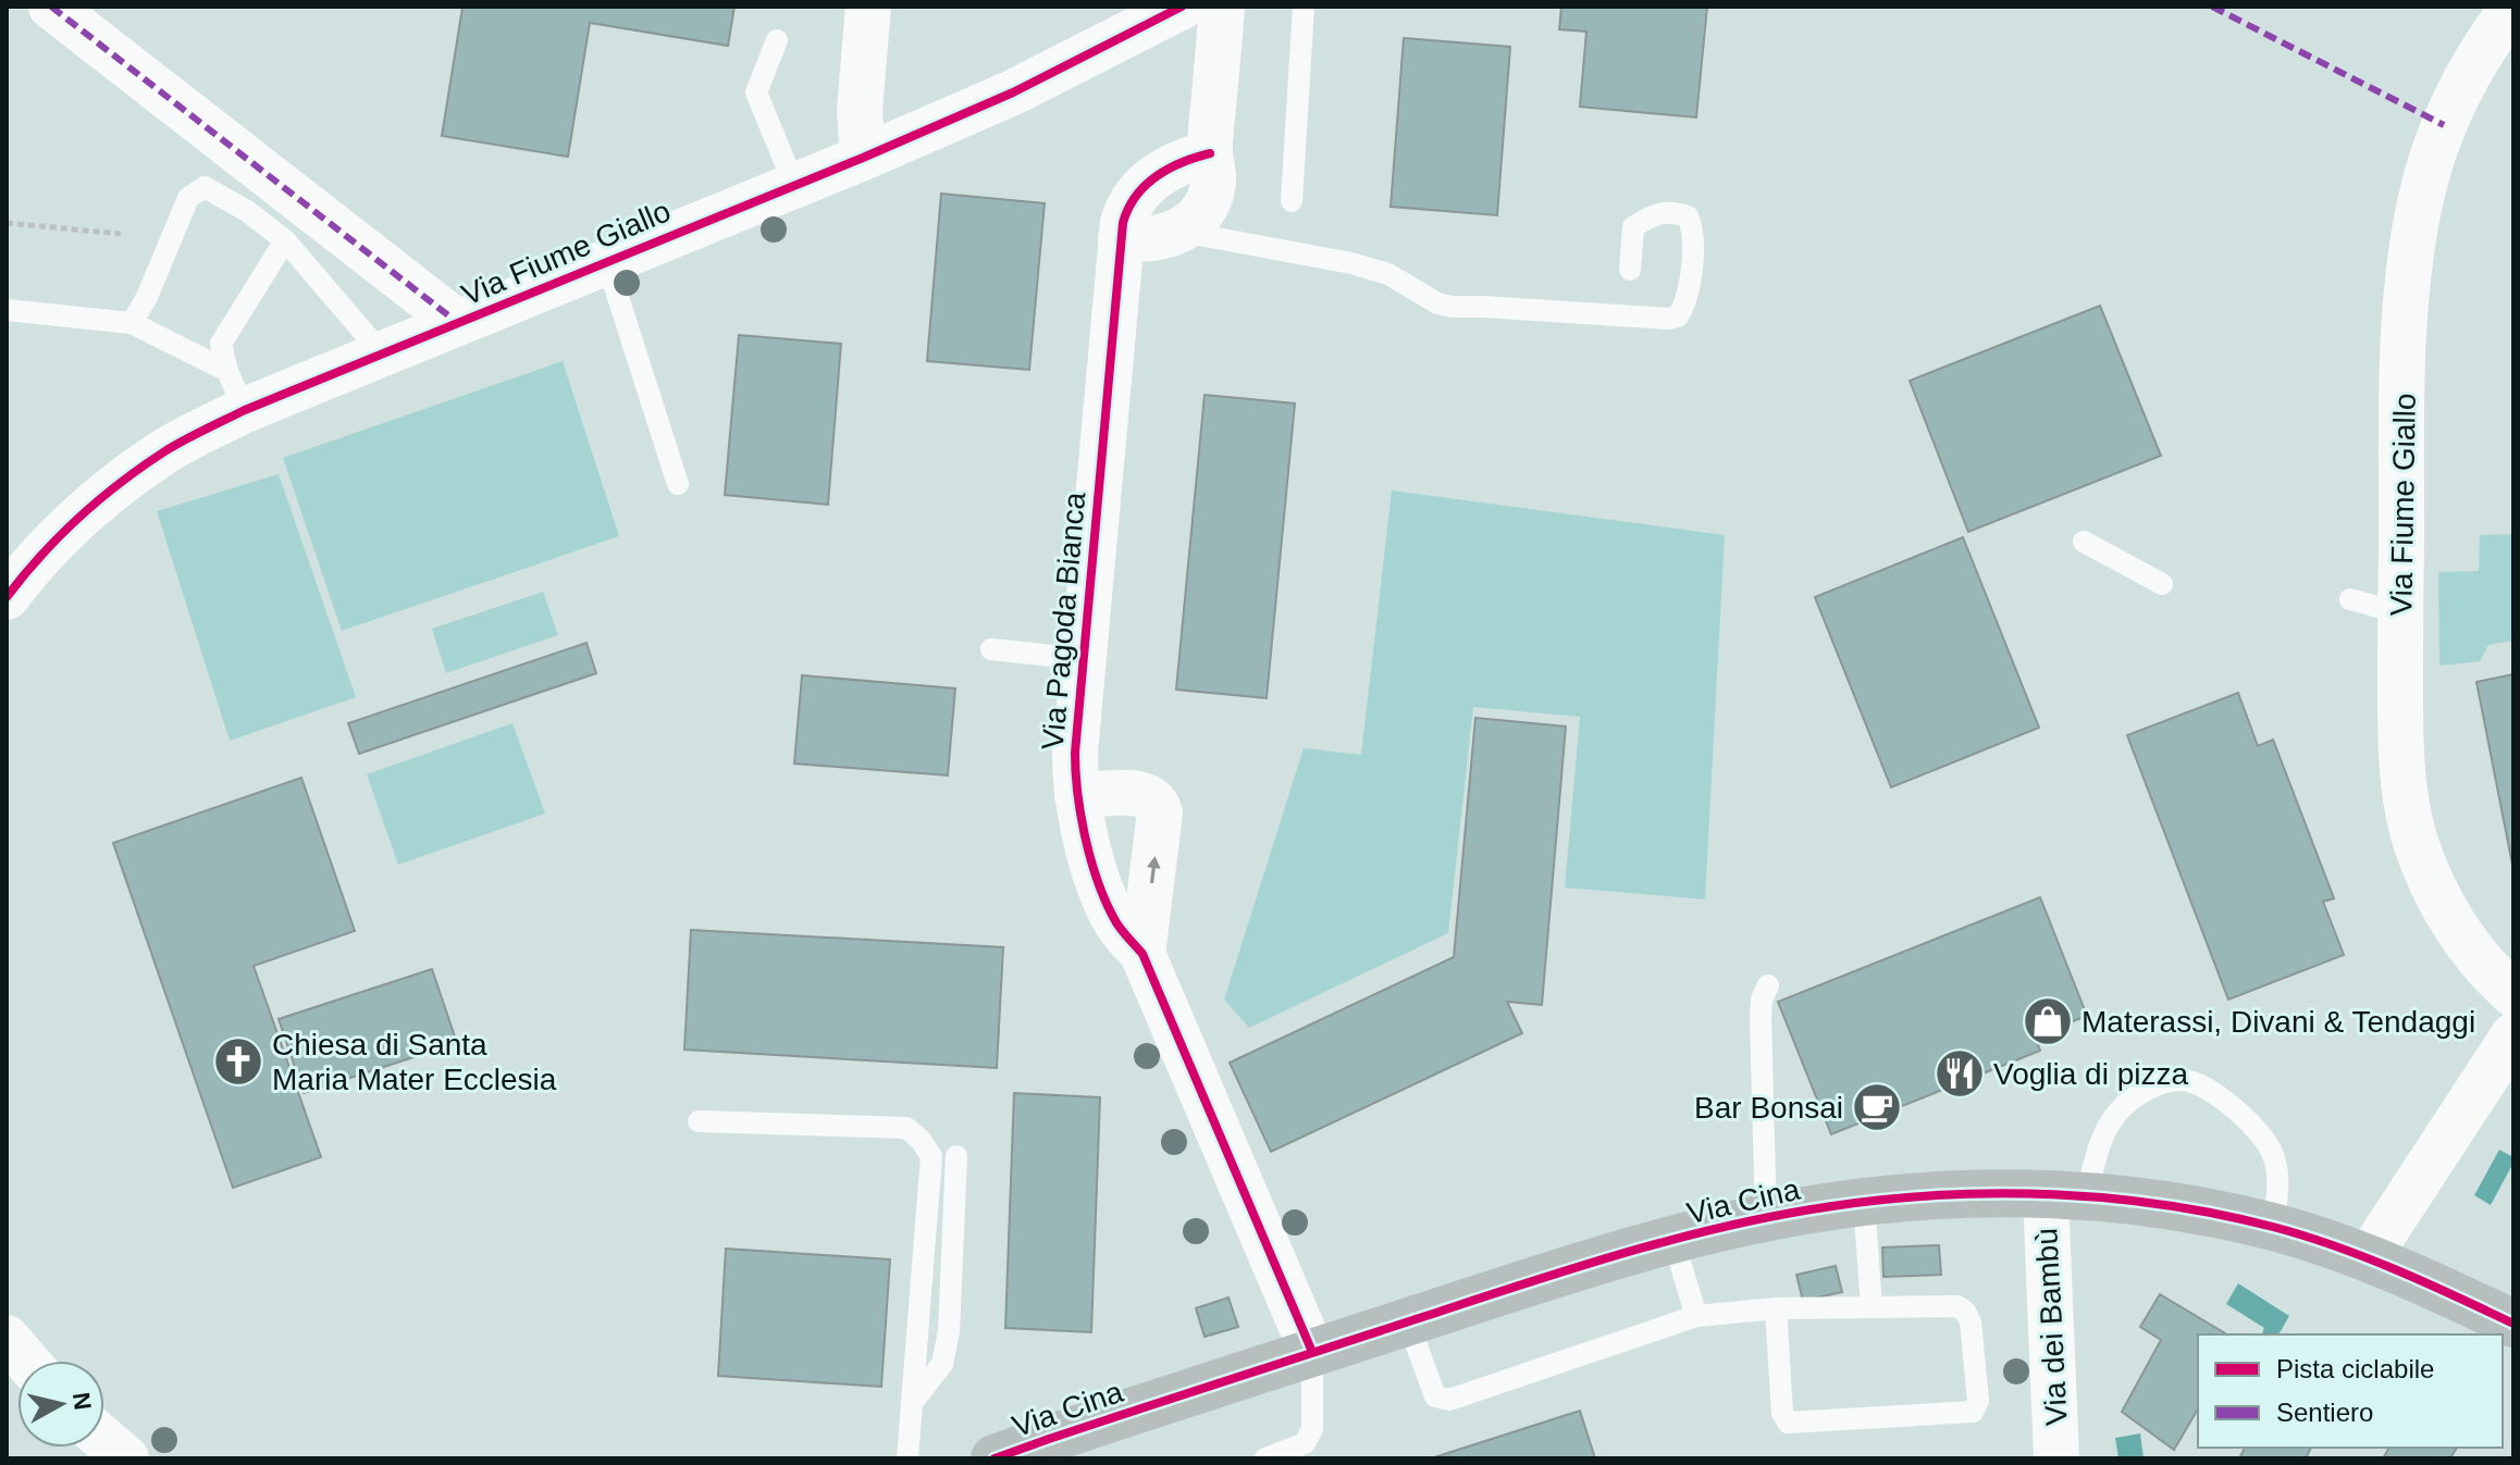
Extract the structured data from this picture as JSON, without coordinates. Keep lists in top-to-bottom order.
{
  "streets": {
    "street": [
      "Via Fiume Giallo",
      "Via Pagoda Bianca",
      "Via Cina",
      "Via dei Bambù"
    ]
  },
  "crossings": [
    ["Via Pagoda Bianca", "Via Cina"],
    ["Via Cina", "Via dei Bambù"]
  ],
  "places": {
    "shop": ["Materassi, Divani & Tendaggi"],
    "church": ["Chiesa di Santa Maria Mater Ecclesia"],
    "restaurant": ["Voglia di pizza"],
    "cafe": ["Bar Bonsai"]
  },
  "legend": ["Pista ciclabile", "Sentiero"],
  "north": "right"
}
